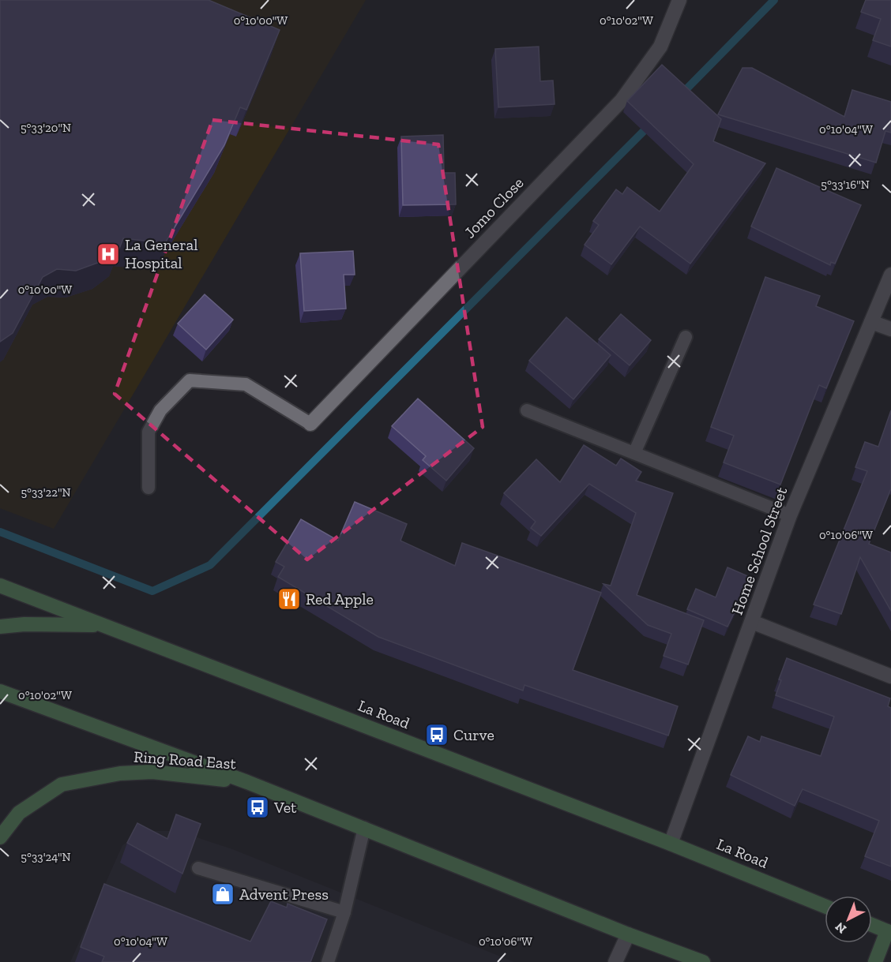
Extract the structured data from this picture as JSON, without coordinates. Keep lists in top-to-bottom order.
{
  "streets": {
    "main road": ["La Road", "Ring Road East"],
    "street": ["Jomo Close", "Home School Street"]
  },
  "crossings": [
    ["Home School Street", "La Road"]
  ],
  "places": {
    "hospital": ["La General Hospital"],
    "restaurant": ["Red Apple"],
    "bus stop": ["Curve", "Vet"],
    "shop": ["Advent Press"]
  },
  "north": "bottom left",
  "coordinates": [
    "0°10'00\"W",
    "0°10'02\"W",
    "5°33'20\"N",
    "0°10'04\"W",
    "5°33'16\"N",
    "5°33'22\"N",
    "0°10'06\"W",
    "5°33'24\"N"
  ]
}
